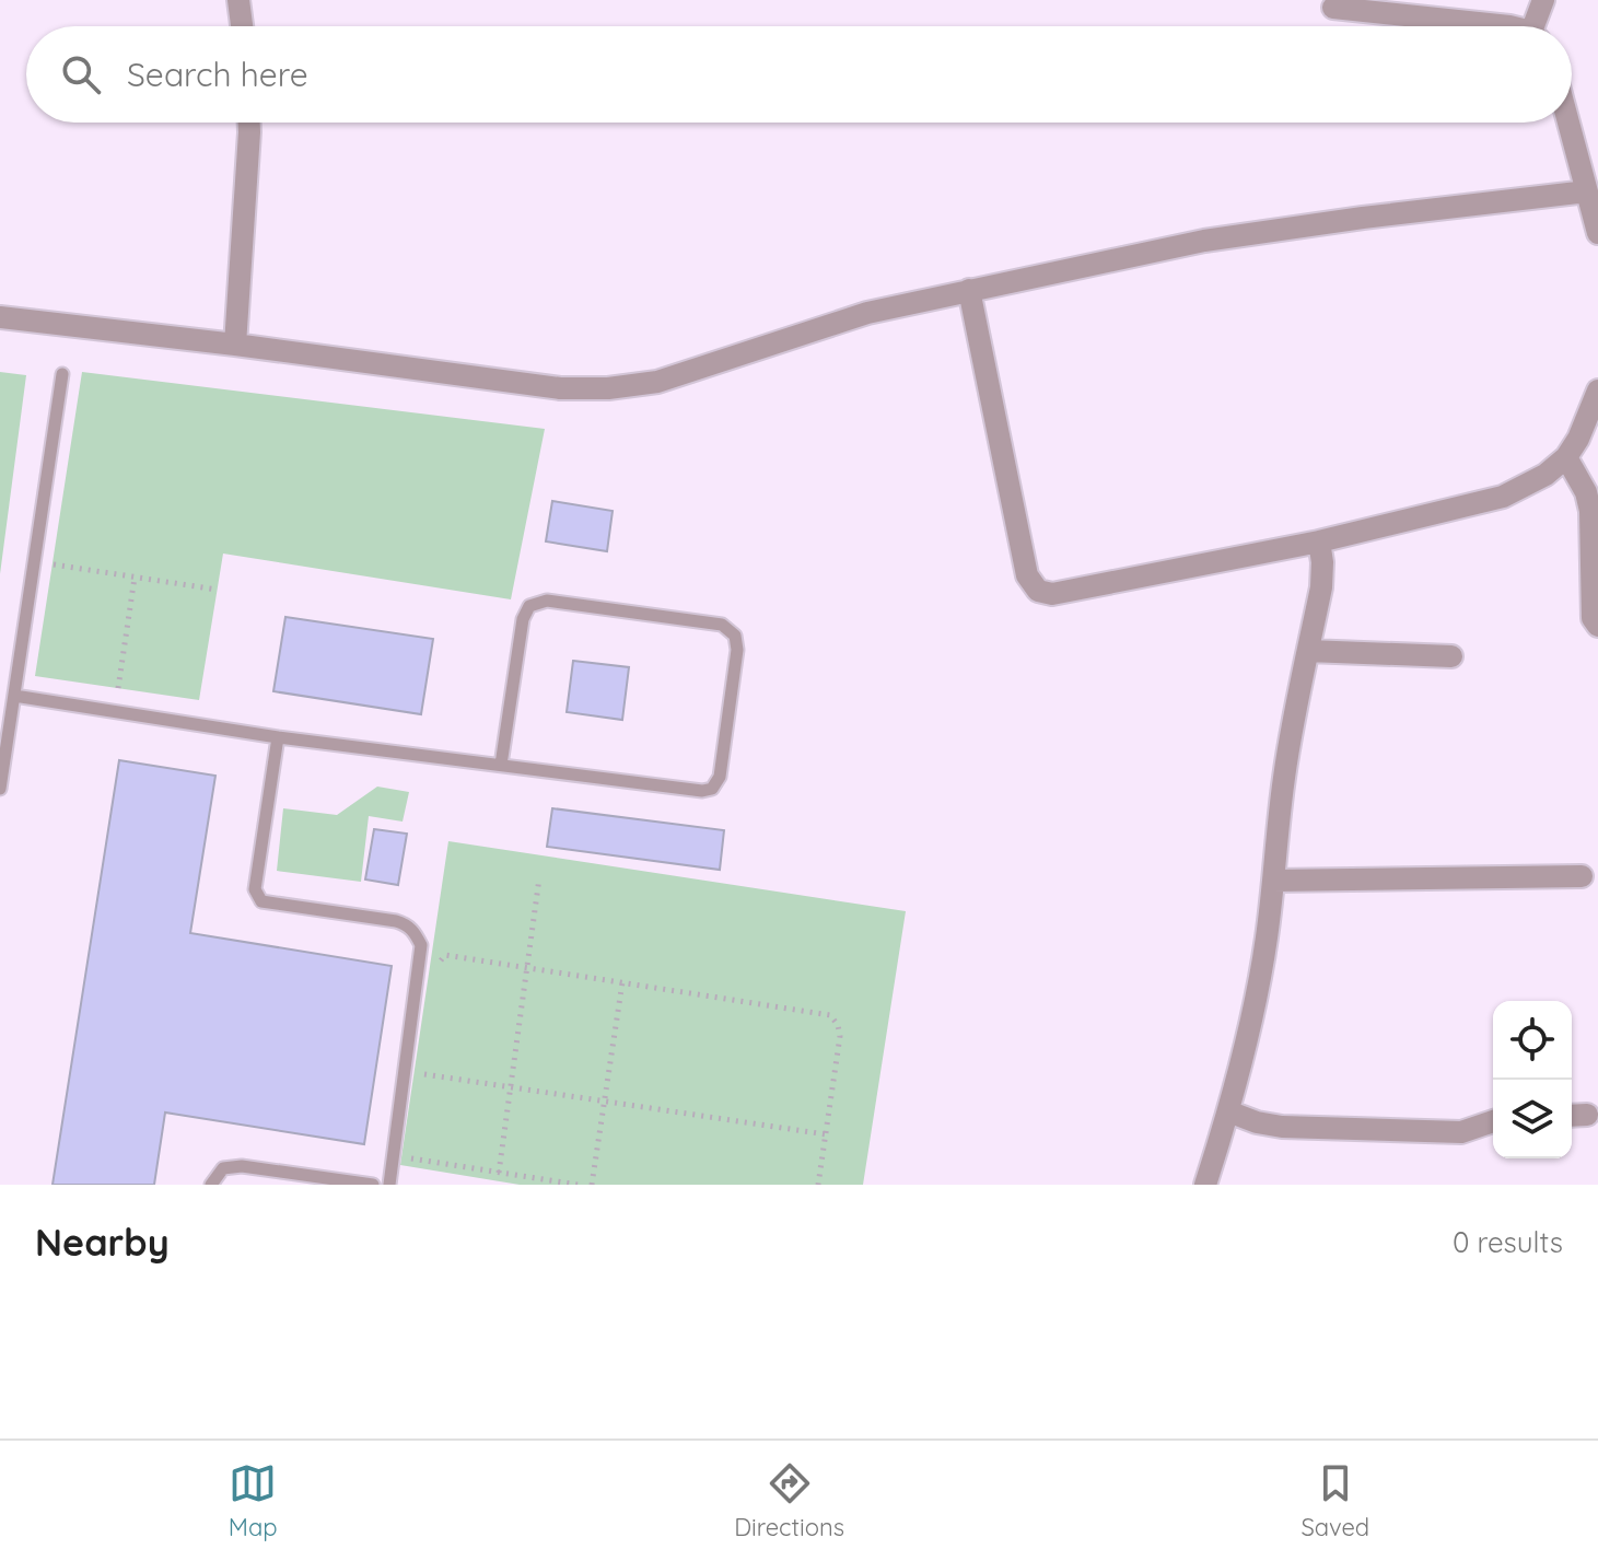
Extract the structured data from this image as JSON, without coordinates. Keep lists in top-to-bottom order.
{
  "page": {
    "search": "Search here",
    "heading": ["Nearby", "0 results"],
    "nav": ["Map", "Directions", "Saved"]
  }
}
